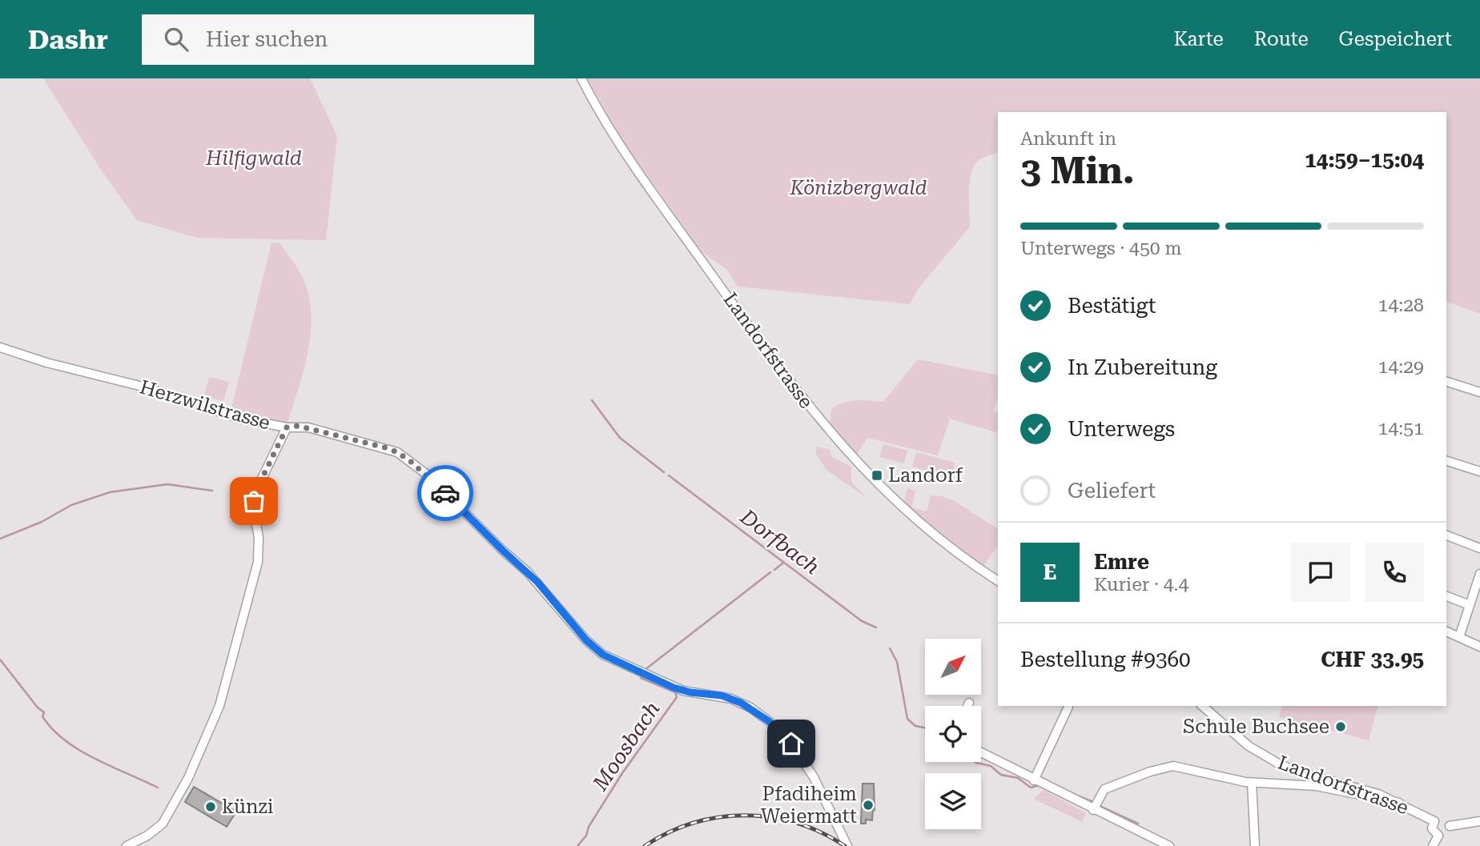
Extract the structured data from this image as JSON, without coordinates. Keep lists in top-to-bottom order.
{
  "streets": {
    "street": ["Landorfstrasse", "Herzwilstrasse"]
  },
  "water": ["Dorfbach", "Moosbach"],
  "parks": ["Hilfigwald", "Könizbergwald"],
  "places": {
    "transit": ["Landorf"],
    "other": ["Schule Buchsee", "Pfadiheim Weiermatt", "künzi"]
  },
  "north": "top right",
  "page": {
    "header": "Dashr",
    "search": "Hier suchen",
    "nav": ["Karte", "Route", "Gespeichert"],
    "heading": ["3 Min.", "Ankunft in", "14:59–15:04"],
    "panel": [
      "Emre",
      "Kurier · 4.4",
      "Bestellung #9360",
      "CHF 33.95"
    ],
    "bar": "Unterwegs · 450 m",
    "list": [
      ["Bestätigt", "14:28"],
      ["In Zubereitung", "14:29"],
      ["Unterwegs", "14:51"],
      "Geliefert"
    ],
    "round": "E"
  }
}
